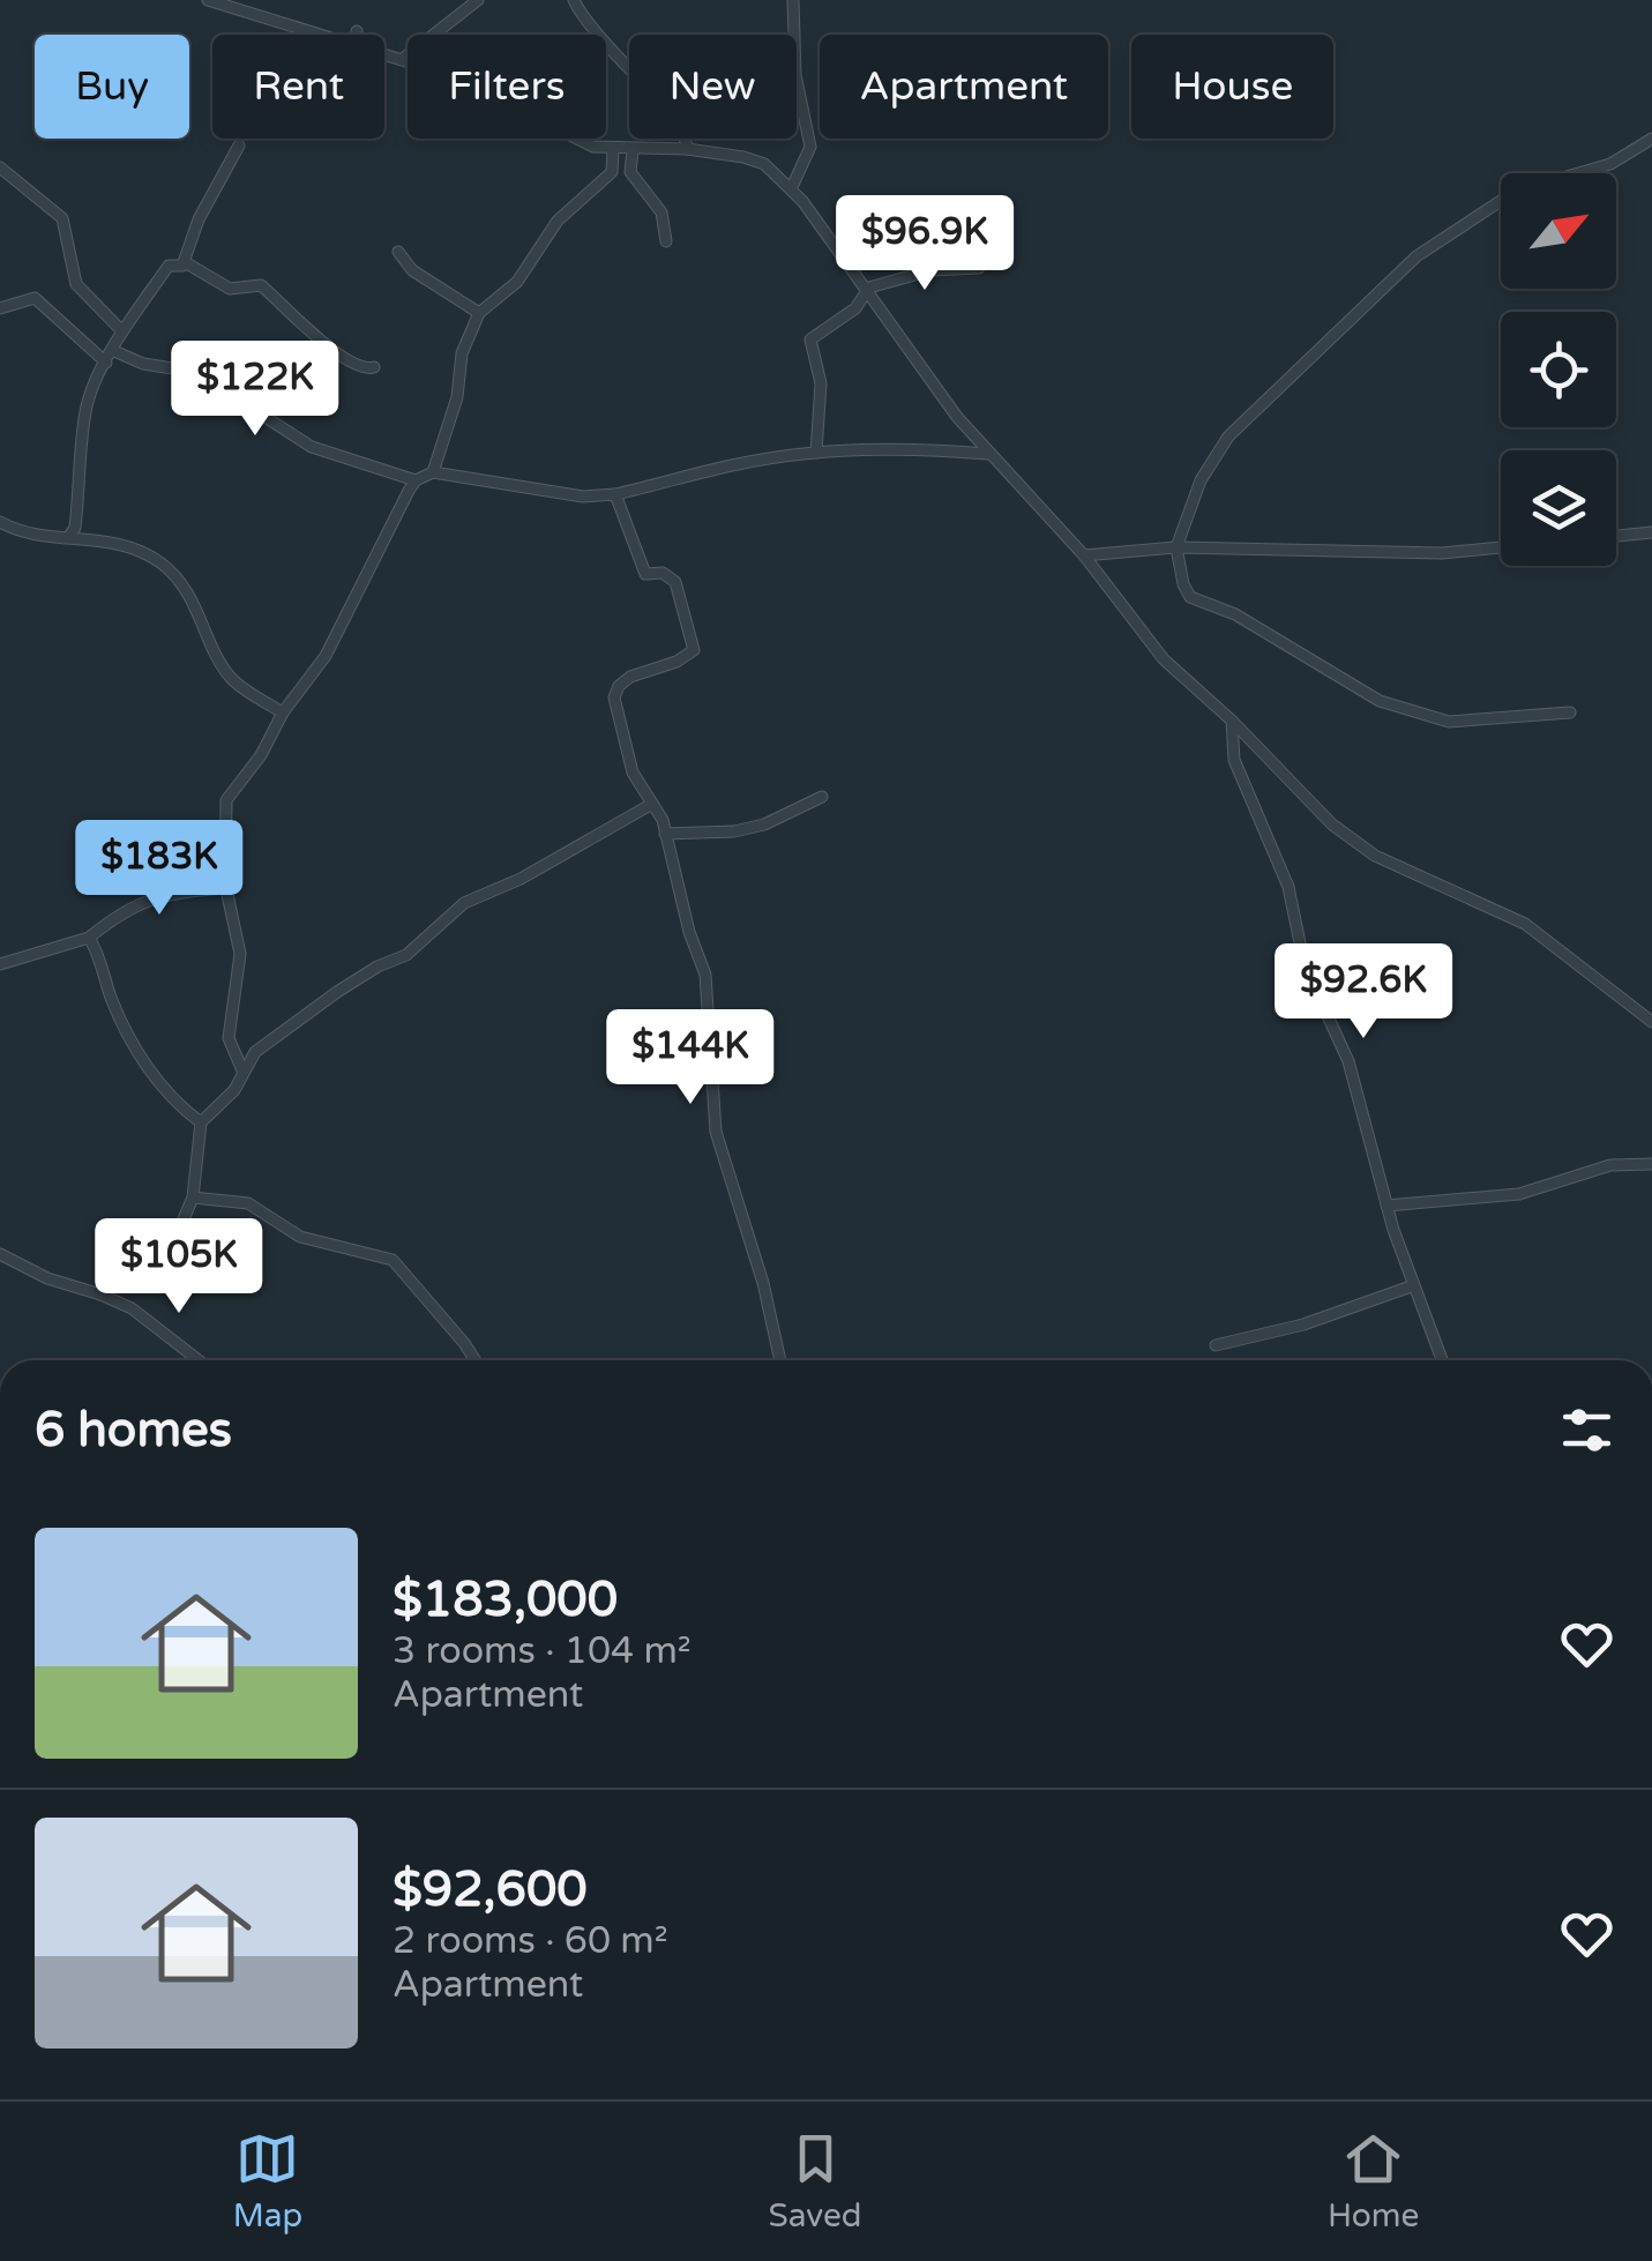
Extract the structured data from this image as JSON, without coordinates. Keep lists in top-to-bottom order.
{
  "north": "top right",
  "page": {
    "chip": [
      "Buy",
      "Rent",
      "Filters",
      "New",
      "Apartment",
      "House"
    ],
    "price": [
      "$96.9K",
      "$122K",
      "$183K",
      "$92.6K",
      "$144K",
      "$105K"
    ],
    "heading": "6 homes",
    "list": [
      {
        "name": "$183,000",
        "note": "3 rooms · 104 m² · Apartment"
      },
      {
        "name": "$92,600",
        "note": "2 rooms · 60 m² · Apartment"
      }
    ],
    "tabs": ["Map", "Saved", "Home"]
  }
}
